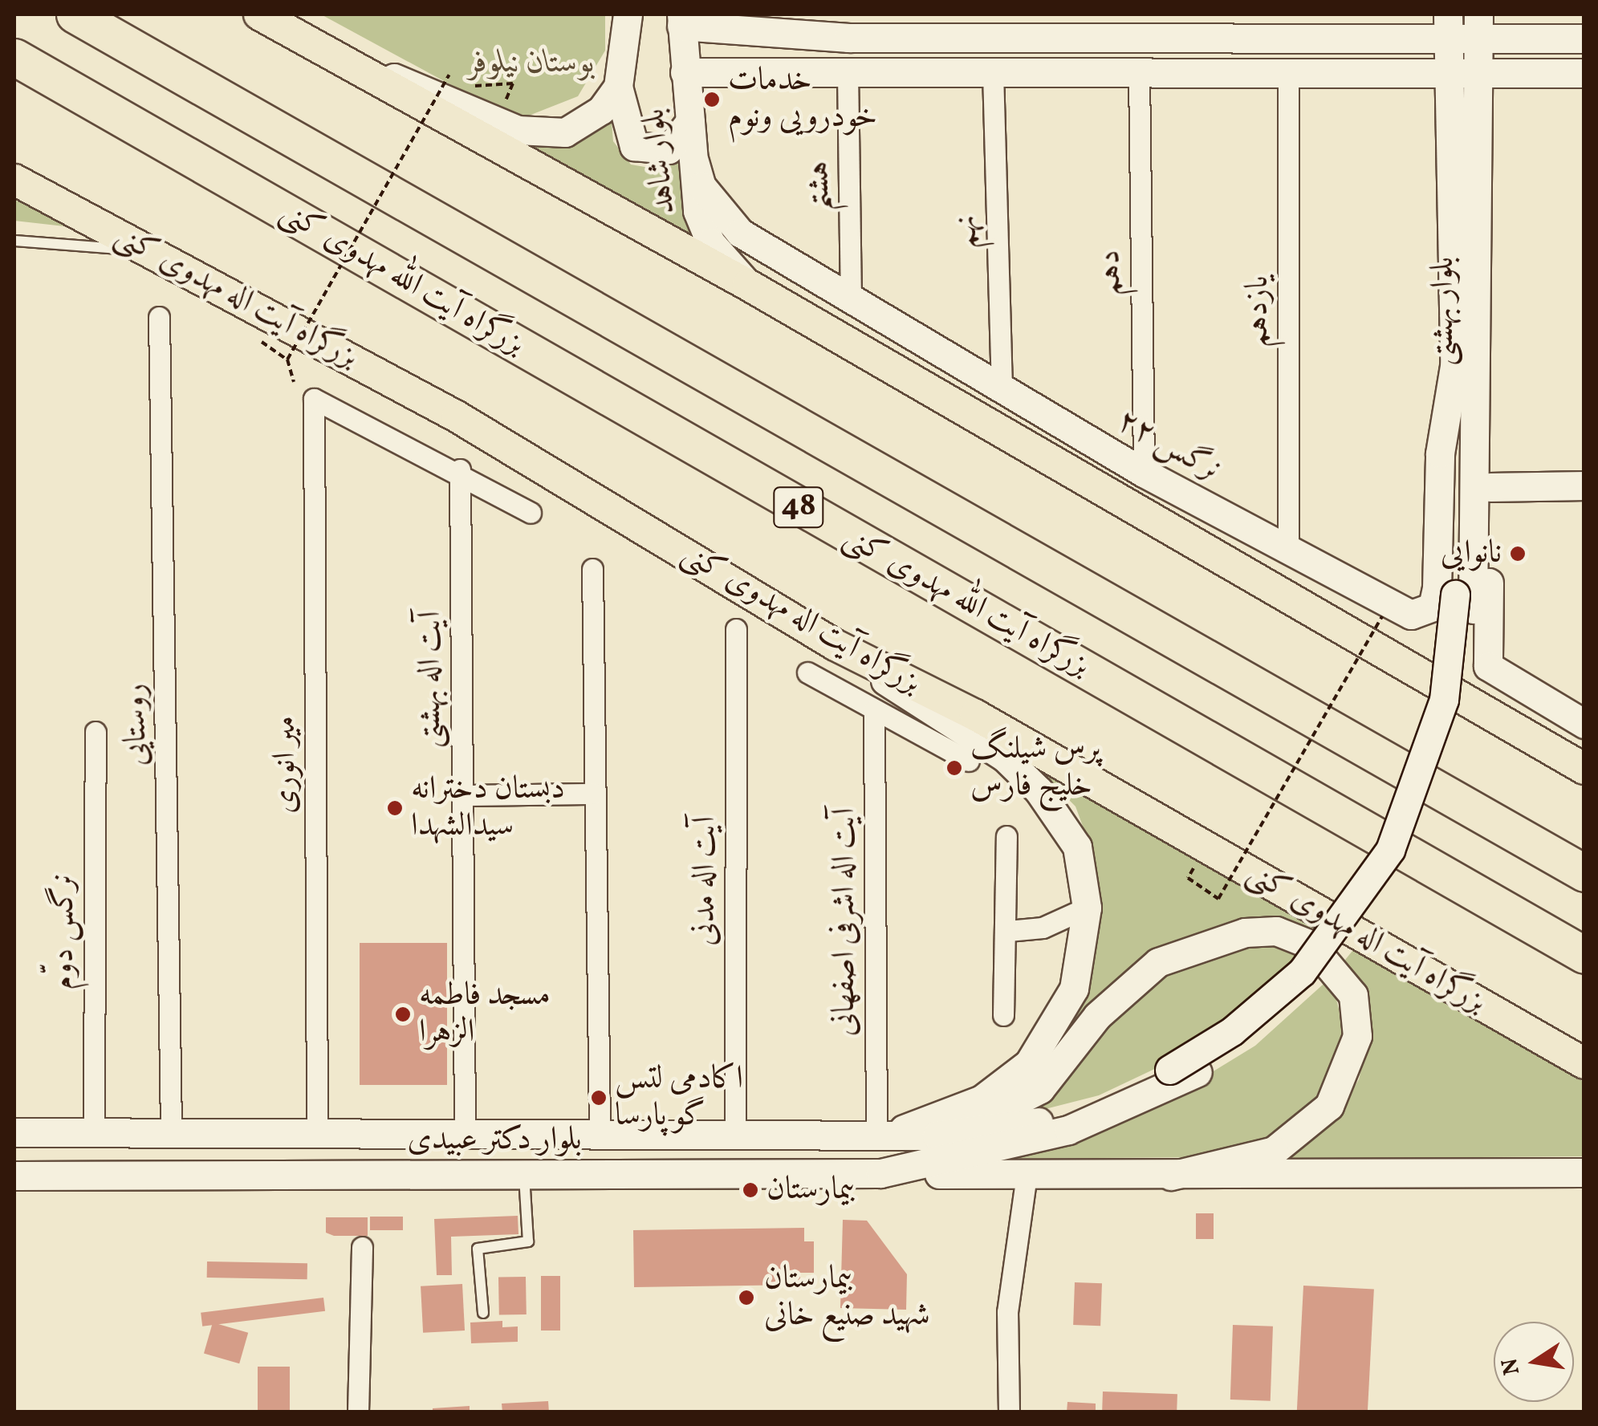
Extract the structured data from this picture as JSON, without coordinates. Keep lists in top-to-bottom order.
{
  "streets": {
    "highway": ["بزرگراه آیت الله مهدوی کنی", "48"],
    "main road": [
      "بلوار شاهد",
      "بزرگراه آیت اله مهدوی کنی",
      "بلوار بهشتی",
      "نرگس ۲۲",
      "بلوار دکتر عبیدی"
    ],
    "street": [
      "هشتم",
      "نهم",
      "دهم",
      "یازدهم",
      "آیت اله بهشتی",
      "روستایی",
      "میر انوری",
      "آیت اله مدنی",
      "آیت اله اشرفی اصفهانی",
      "نرگس دوّم"
    ]
  },
  "crossings": [
    ["بلوار شاهد", "نرگس ۲۲"],
    ["هشتم", "نرگس ۲۲"],
    ["نهم", "نرگس ۲۲"],
    ["دهم", "نرگس ۲۲"],
    ["یازدهم", "نرگس ۲۲"],
    ["بلوار بهشتی", "نرگس ۲۲"],
    ["آیت اله بهشتی", "میر انوری"],
    ["آیت اله بهشتی", "بلوار دکتر عبیدی"],
    ["روستایی", "بلوار دکتر عبیدی"],
    ["میر انوری", "بلوار دکتر عبیدی"],
    ["آیت اله مدنی", "بلوار دکتر عبیدی"],
    ["آیت اله اشرفی اصفهانی", "بلوار دکتر عبیدی"],
    ["نرگس دوّم", "بلوار دکتر عبیدی"]
  ],
  "parks": ["بوستان نیلوفر"],
  "places": [
    "خدمات خودرویی ونوم",
    "نانوایی",
    "پرس شیلنگ خلیج فارس",
    "دبستان دخترانه سیدالشهدا",
    "مسجد فاطمه الزهرا",
    "اکادمی لتس گو پارسا",
    "بیمارستان",
    "بیمارستان شهید صنیع خانی"
  ],
  "north": "left"
}
